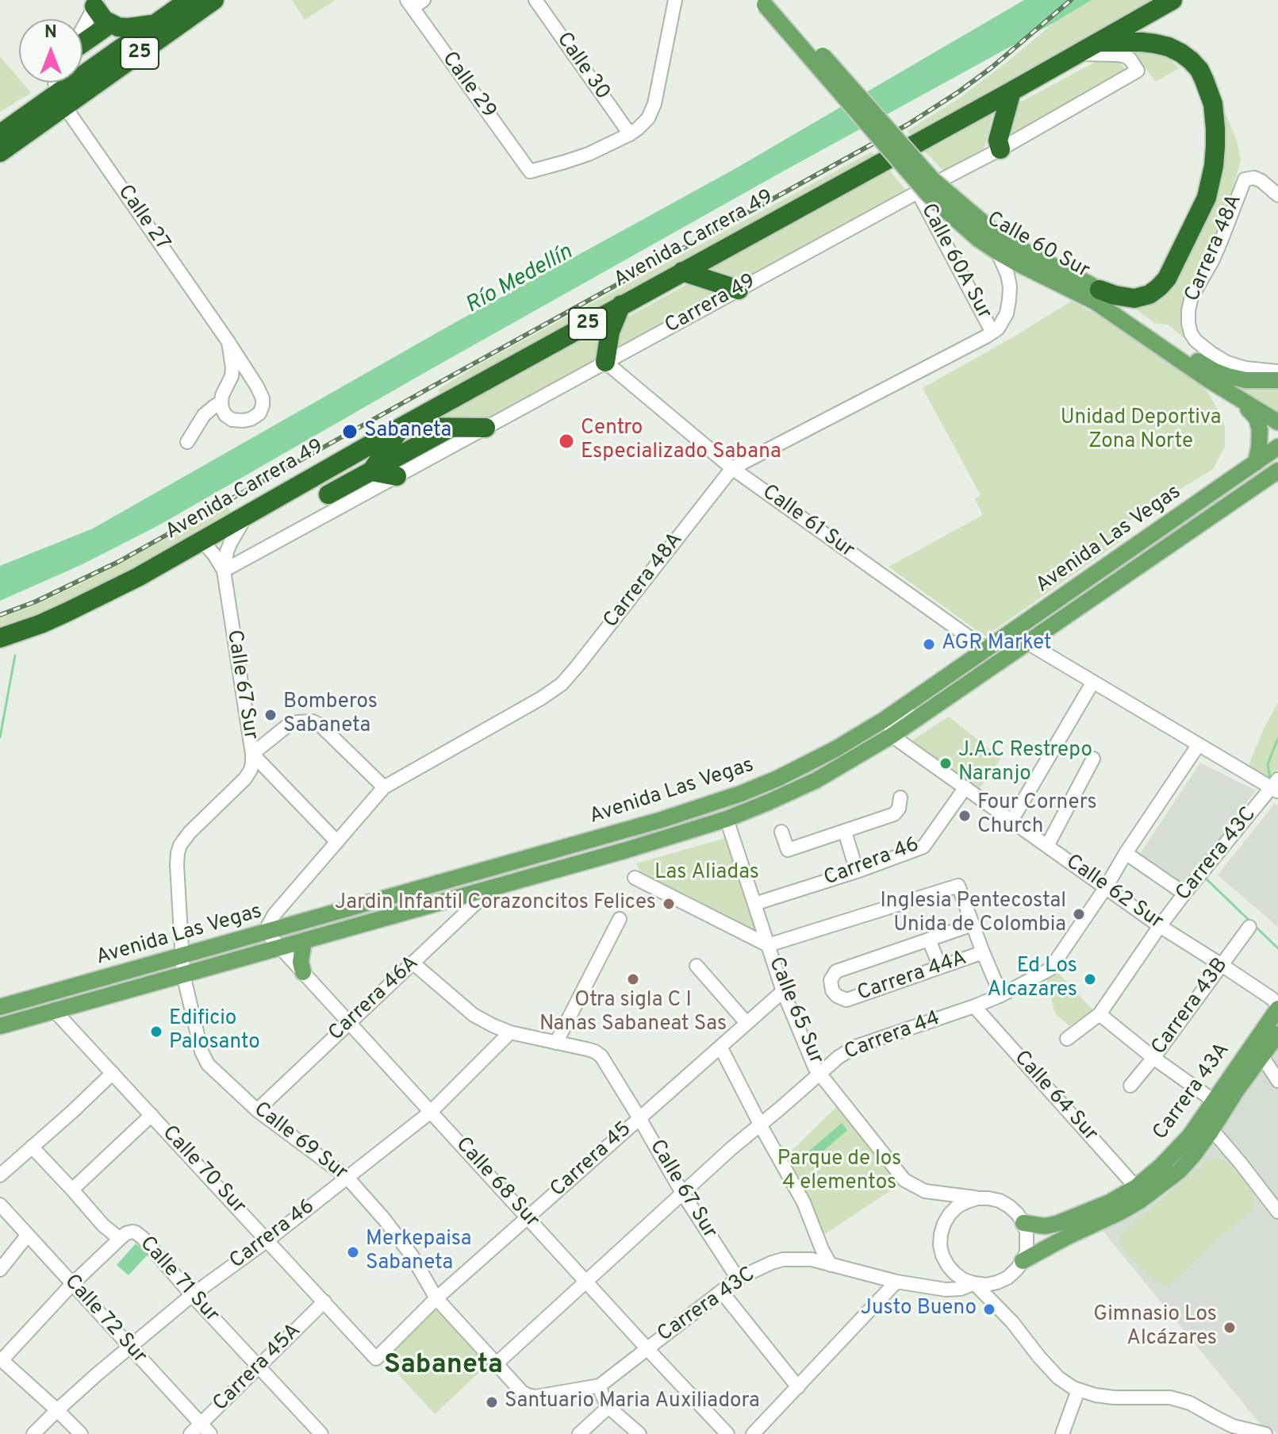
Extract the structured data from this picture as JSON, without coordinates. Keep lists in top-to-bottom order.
{
  "streets": {
    "highway": ["25", "Avenida Carrera 49"],
    "main road": ["Calle 60 Sur", "Avenida Las Vegas", "Carrera 43A"],
    "street": [
      "Calle 30",
      "Calle 29",
      "Calle 27",
      "Carrera 48A",
      "Calle 60A Sur",
      "Carrera 49",
      "Calle 61 Sur",
      "Calle 67 Sur",
      "Carrera 43C",
      "Carrera 46",
      "Calle 62 Sur",
      "Carrera 44A",
      "Carrera 46A",
      "Carrera 43B",
      "Calle 65 Sur",
      "Carrera 44",
      "Calle 64 Sur",
      "Calle 69 Sur",
      "Carrera 45",
      "Calle 70 Sur",
      "Calle 68 Sur",
      "Calle 71 Sur",
      "Calle 72 Sur",
      "Carrera 45A"
    ]
  },
  "crossings": [
    ["25", "Calle 27"],
    ["Calle 30", "Calle 29"],
    ["Avenida Carrera 49", "Carrera 49"],
    ["Avenida Carrera 49", "Calle 67 Sur"],
    ["Carrera 48A", "Calle 60A Sur"],
    ["Carrera 48A", "Calle 61 Sur"],
    ["Carrera 48A", "Avenida Las Vegas"],
    ["Carrera 48A", "Calle 67 Sur"],
    ["Carrera 48A", "Calle 68 Sur"],
    ["Calle 60A Sur", "Carrera 49"],
    ["Carrera 49", "Calle 61 Sur"],
    ["Carrera 49", "Calle 67 Sur"],
    ["Calle 61 Sur", "Avenida Las Vegas"],
    ["Avenida Las Vegas", "Calle 62 Sur"],
    ["Avenida Las Vegas", "Carrera 46A"],
    ["Avenida Las Vegas", "Calle 65 Sur"],
    ["Avenida Las Vegas", "Calle 69 Sur"],
    ["Avenida Las Vegas", "Calle 70 Sur"],
    ["Avenida Las Vegas", "Calle 68 Sur"],
    ["Calle 67 Sur", "Carrera 43C"],
    ["Calle 67 Sur", "Carrera 46"],
    ["Calle 67 Sur", "Carrera 46A"],
    ["Calle 67 Sur", "Carrera 44"],
    ["Calle 67 Sur", "Calle 69 Sur"],
    ["Calle 67 Sur", "Carrera 45"],
    ["Carrera 43C", "Calle 62 Sur"],
    ["Carrera 43C", "Calle 69 Sur"],
    ["Carrera 43C", "Calle 68 Sur"],
    ["Carrera 46", "Calle 62 Sur"],
    ["Carrera 46", "Calle 65 Sur"],
    ["Carrera 46", "Calle 69 Sur"],
    ["Carrera 46", "Calle 70 Sur"],
    ["Carrera 46", "Calle 68 Sur"],
    ["Carrera 46", "Calle 71 Sur"],
    ["Carrera 46", "Calle 72 Sur"],
    ["Calle 62 Sur", "Carrera 43B"],
    ["Calle 62 Sur", "Carrera 44"],
    ["Calle 62 Sur", "Carrera 43A"],
    ["Carrera 46A", "Calle 69 Sur"],
    ["Carrera 46A", "Calle 68 Sur"],
    ["Calle 65 Sur", "Carrera 44"],
    ["Calle 65 Sur", "Carrera 43A"],
    ["Calle 65 Sur", "Carrera 45"],
    ["Carrera 44", "Calle 64 Sur"],
    ["Carrera 44", "Calle 69 Sur"],
    ["Carrera 44", "Calle 68 Sur"],
    ["Carrera 43A", "Calle 64 Sur"],
    ["Calle 69 Sur", "Carrera 45"],
    ["Carrera 45", "Calle 70 Sur"],
    ["Carrera 45", "Calle 68 Sur"],
    ["Calle 70 Sur", "Carrera 45A"],
    ["Calle 71 Sur", "Carrera 45A"],
    ["Calle 72 Sur", "Carrera 45A"]
  ],
  "districts": ["Sabaneta"],
  "water": ["Río Medellín"],
  "parks": ["Unidad Deportiva Zona Norte", "Las Aliadas", "Parque de los 4 elementos"],
  "places": [
    "Sabaneta",
    "Centro Especializado Sabana",
    "AGR Market",
    "Bomberos Sabaneta",
    "J.A.C Restrepo Naranjo",
    "Four Corners Church",
    "Jardin Infantil Corazoncitos Felices",
    "Inglesia Pentecostal Unida de Colombia",
    "Otra sigla C I Nanas Sabaneat Sas",
    "Ed Los Alcazares",
    "Edificio Palosanto",
    "Merkepaisa Sabaneta",
    "Justo Bueno",
    "Gimnasio Los Alcázares",
    "Santuario Maria Auxiliadora"
  ],
  "north": "top"
}
